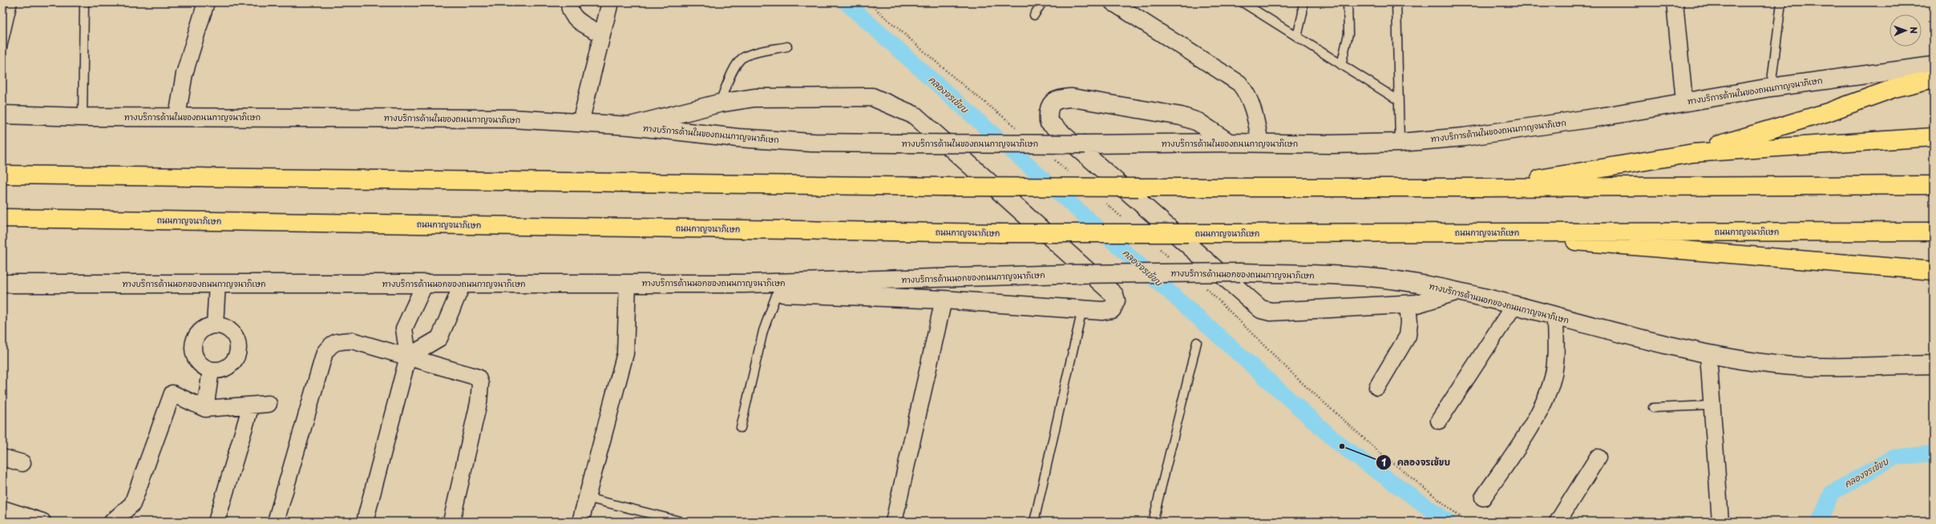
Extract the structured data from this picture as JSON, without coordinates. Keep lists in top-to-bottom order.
{
  "streets": {
    "highway": ["ถนนกาญจนาภิเษก"],
    "main road": ["ทางบริการด้านในของถนนกาญจนาภิเษก", "ทางบริการด้านนอกของถนนกาญจนาภิเษก"]
  },
  "water": ["คลองจรเข้ขบ"],
  "places": ["คลองจรเข้ขบ"],
  "north": "right"
}
